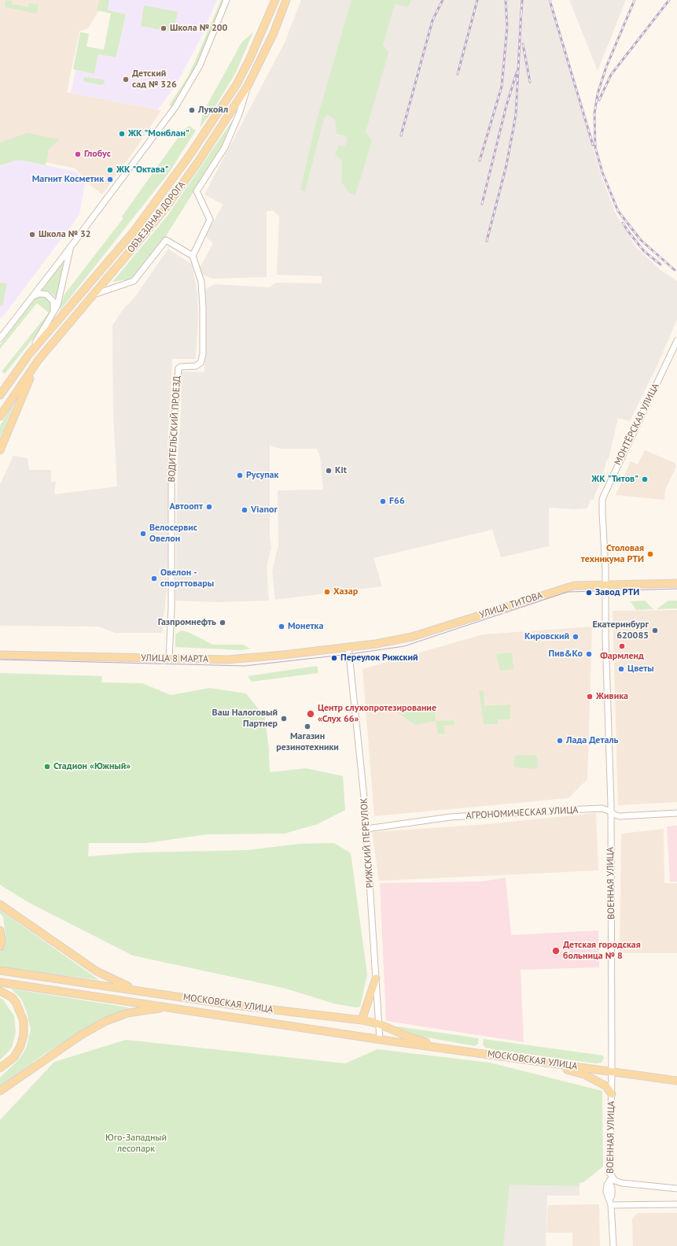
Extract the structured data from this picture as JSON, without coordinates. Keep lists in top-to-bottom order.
{
  "streets": {
    "main road": [
      "ОБЪЕЗДНАЯ ДОРОГА",
      "УЛИЦА ТИТОВА",
      "УЛИЦА 8 МАРТА",
      "МОСКОВСКАЯ УЛИЦА"
    ],
    "street": [
      "МОНТЁРСКАЯ УЛИЦА",
      "ВОДИТЕЛЬСКИЙ ПРОЕЗД",
      "АГРОНОМИЧЕСКАЯ УЛИЦА",
      "РИЖСКИЙ ПЕРЕУЛОК",
      "ВОЕННАЯ УЛИЦА"
    ]
  },
  "crossings": [
    ["МОНТЁРСКАЯ УЛИЦА", "УЛИЦА ТИТОВА"],
    ["МОНТЁРСКАЯ УЛИЦА", "ВОЕННАЯ УЛИЦА"],
    ["ВОДИТЕЛЬСКИЙ ПРОЕЗД", "УЛИЦА 8 МАРТА"],
    ["УЛИЦА ТИТОВА", "УЛИЦА 8 МАРТА"],
    ["УЛИЦА ТИТОВА", "РИЖСКИЙ ПЕРЕУЛОК"],
    ["УЛИЦА ТИТОВА", "ВОЕННАЯ УЛИЦА"],
    ["УЛИЦА 8 МАРТА", "РИЖСКИЙ ПЕРЕУЛОК"],
    ["АГРОНОМИЧЕСКАЯ УЛИЦА", "РИЖСКИЙ ПЕРЕУЛОК"],
    ["АГРОНОМИЧЕСКАЯ УЛИЦА", "ВОЕННАЯ УЛИЦА"],
    ["РИЖСКИЙ ПЕРЕУЛОК", "МОСКОВСКАЯ УЛИЦА"],
    ["ВОЕННАЯ УЛИЦА", "МОСКОВСКАЯ УЛИЦА"]
  ],
  "parks": ["Юго-Западный лесопарк"],
  "places": [
    "Школа № 200",
    "Детский сад № 326",
    "Лукойл",
    "ЖК \"Монблан\"",
    "Глобус",
    "ЖК \"Октава\"",
    "Магнит Косметик",
    "Школа № 32",
    "Kit",
    "Русупак",
    "ЖК \"Титов\"",
    "F66",
    "Автоопт",
    "Vianor",
    "Велосервис Овелон",
    "Столовая техникума РТИ",
    "Овелон - спорттовары",
    "Хазар",
    "Завод РТИ",
    "Газпромнефть",
    "Монетка",
    "Екатеринбург 620085",
    "Кировский",
    "Фармленд",
    "Пив&Ко",
    "Переулок Рижский",
    "Цветы",
    "Живика",
    "Центр слухопротезирование «Слух 66»",
    "Ваш Налоговый Партнер",
    "Магазин резинотехники",
    "Лада Деталь",
    "Стадион «Южный»",
    "Детская городская больница № 8"
  ]
}
